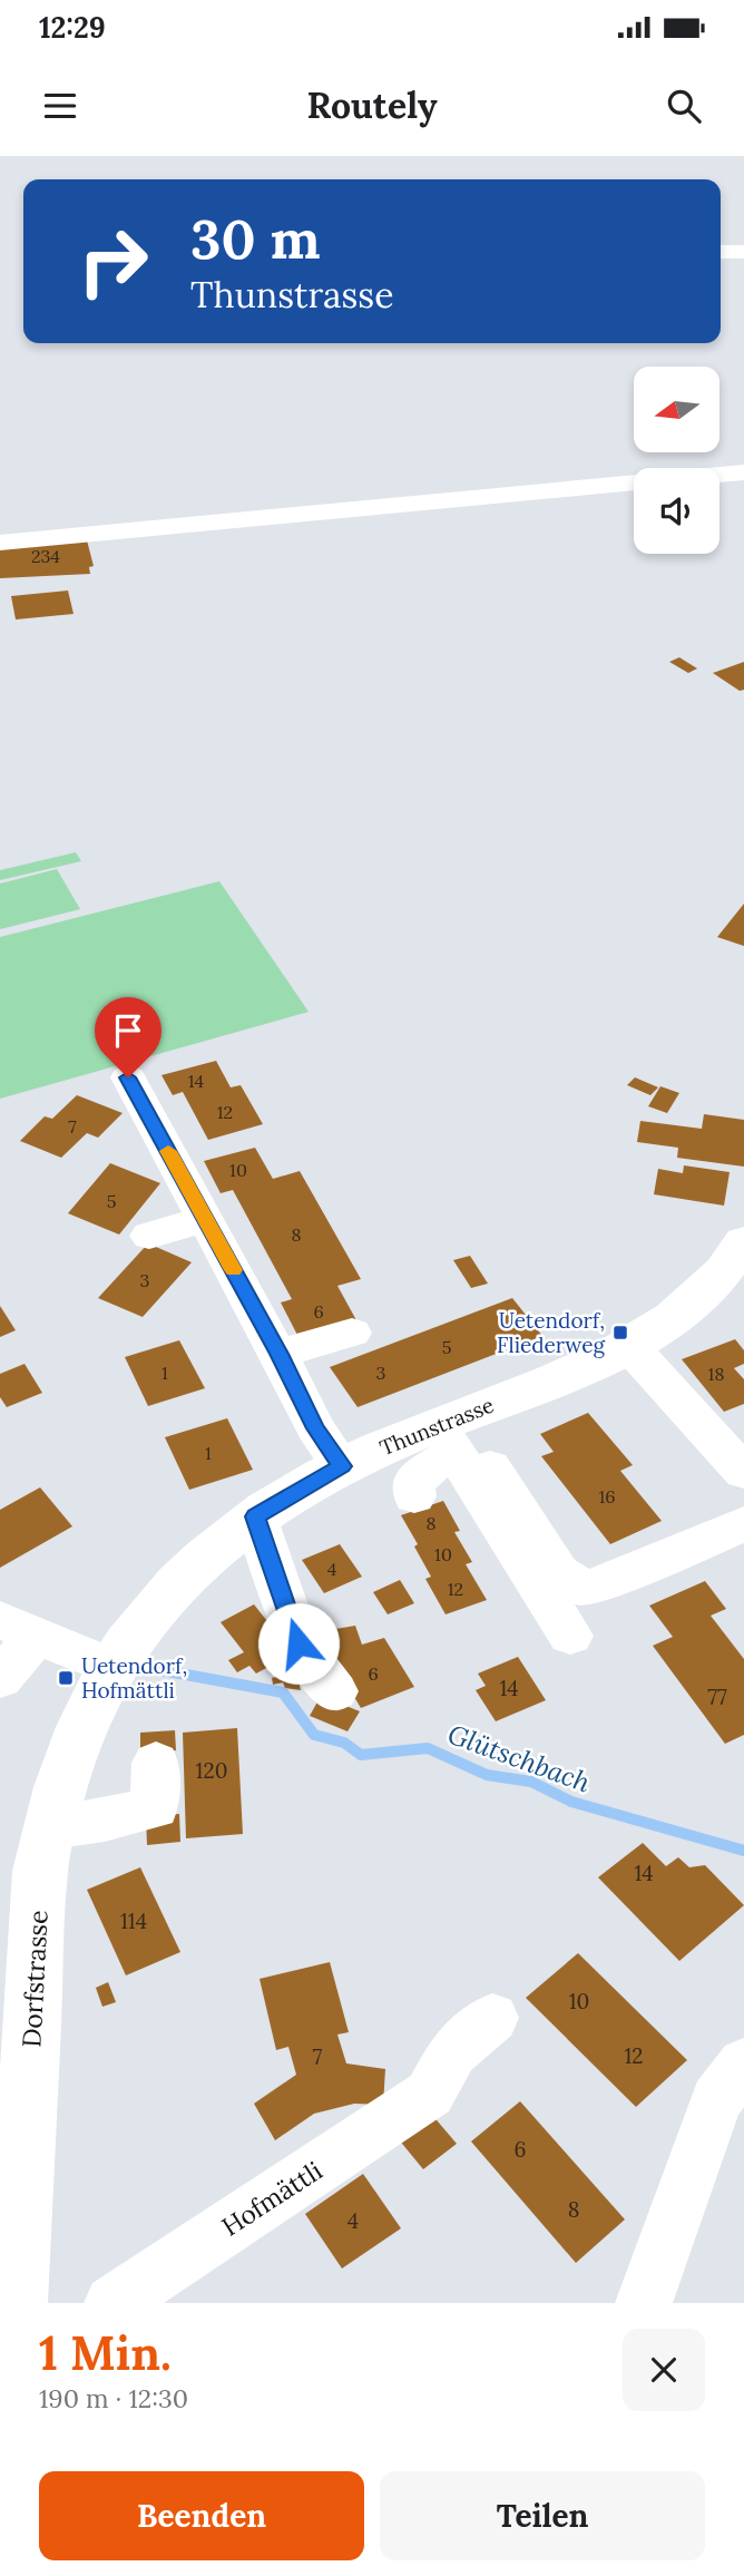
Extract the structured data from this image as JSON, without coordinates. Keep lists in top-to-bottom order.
{
  "streets": {
    "main road": ["Thunstrasse", "Dorfstrasse"],
    "street": ["Hofmättli"]
  },
  "crossings": [
    ["Thunstrasse", "Dorfstrasse"]
  ],
  "water": ["Glütschbach"],
  "places": {
    "transit": ["Uetendorf, Fliederweg", "Uetendorf, Hofmättli"]
  },
  "house_numbers": [
    "234",
    "14",
    "12",
    "7",
    "10",
    "5",
    "8",
    "3",
    "6",
    "5",
    "1",
    "3",
    "18",
    "1",
    "16",
    "8",
    "10",
    "4",
    "12",
    "6",
    "14",
    "77",
    "120",
    "14",
    "114",
    "10",
    "12",
    "7",
    "6",
    "8",
    "4"
  ],
  "north": "left",
  "page": {
    "status": "12:29",
    "header": "Routely",
    "turn": ["30 m", "Thunstrasse"],
    "heading": ["1 Min.", "190 m · 12:30"],
    "buttons": ["Beenden", "Teilen"]
  }
}
